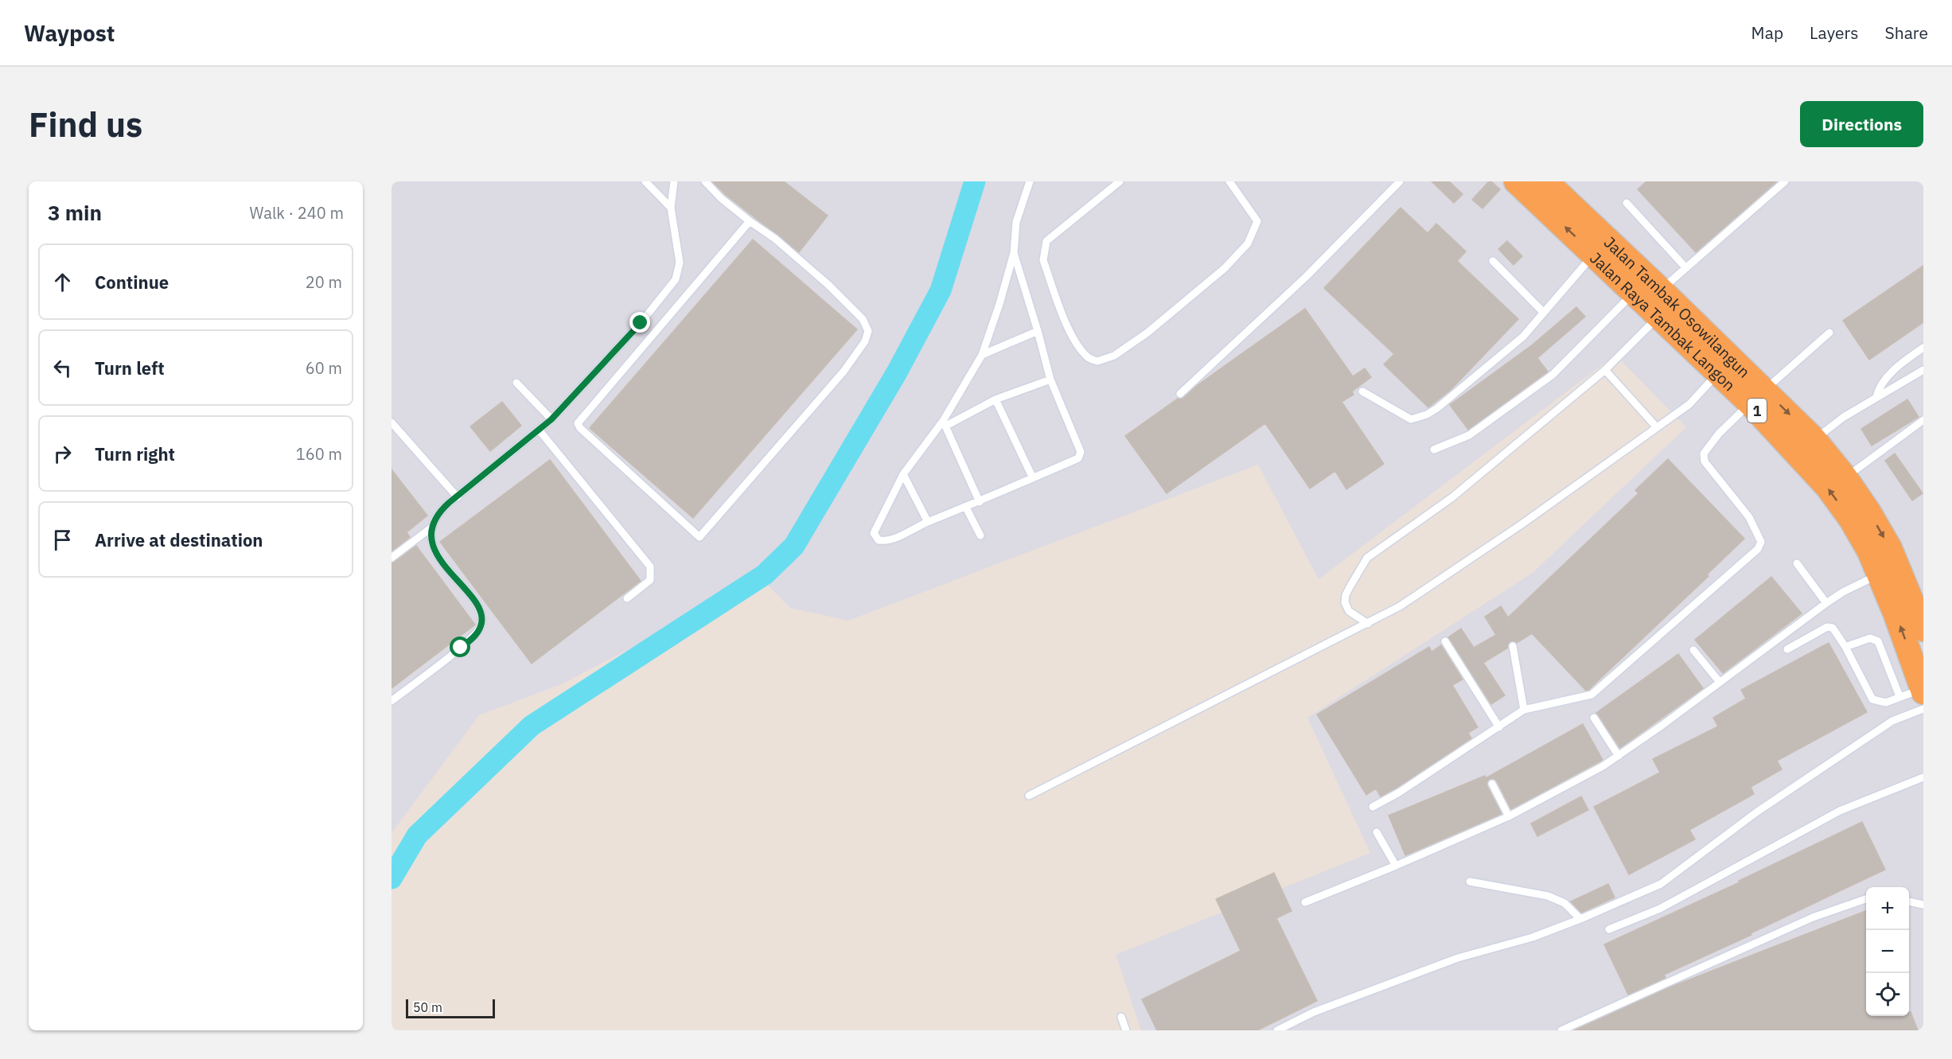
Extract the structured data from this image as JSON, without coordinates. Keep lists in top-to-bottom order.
{
  "streets": {
    "highway": ["Jalan Tambak Osowilangun", "Jalan Raya Tambak Langon", "1"]
  },
  "crossings": [
    ["Jalan Tambak Osowilangun", "Jalan Raya Tambak Langon"]
  ],
  "one_way": ["Jalan Tambak Osowilangun", "Jalan Raya Tambak Langon"],
  "scale_bar": "50 m",
  "page": {
    "header": "Waypost",
    "nav": ["Map", "Layers", "Share"],
    "buttons": "Directions",
    "title": "Find us",
    "heading": ["3 min", "Walk · 240 m"],
    "list": [
      ["Continue", "20 m"],
      ["Turn left", "60 m"],
      ["Turn right", "160 m"],
      "Arrive at destination"
    ],
    "map_buttons": ["+", "−"],
    "scale": "50 m"
  }
}
